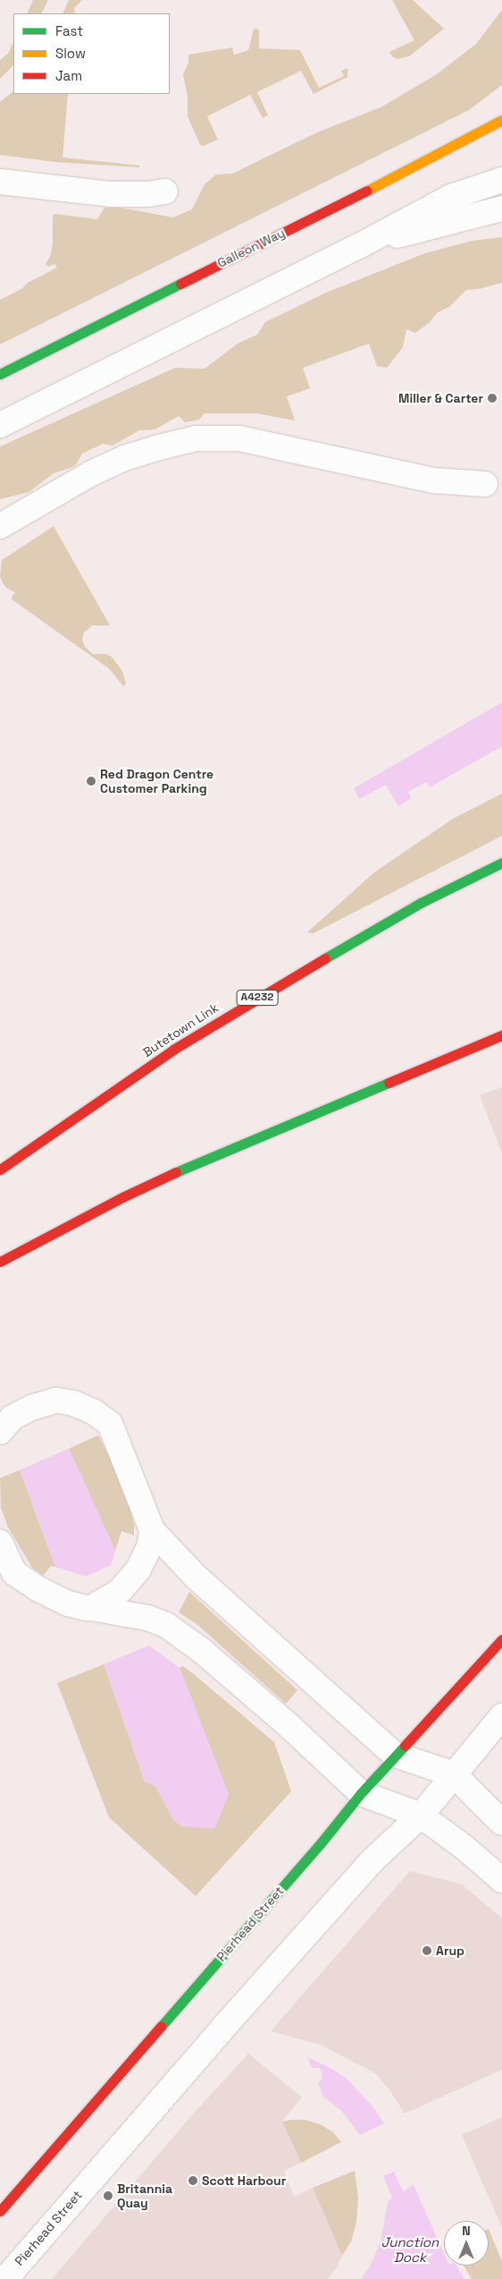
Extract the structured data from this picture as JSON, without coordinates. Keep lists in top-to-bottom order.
{
  "streets": {
    "street": [
      "Galleon Way",
      "A4232",
      "Butetown Link",
      "Pierhead Street"
    ]
  },
  "water": ["Junction Dock"],
  "places": [
    "Miller & Carter",
    "Red Dragon Centre Customer Parking",
    "Arup",
    "Scott Harbour",
    "Britannia Quay"
  ],
  "legend": ["Fast", "Slow", "Jam"],
  "north": "top"
}
